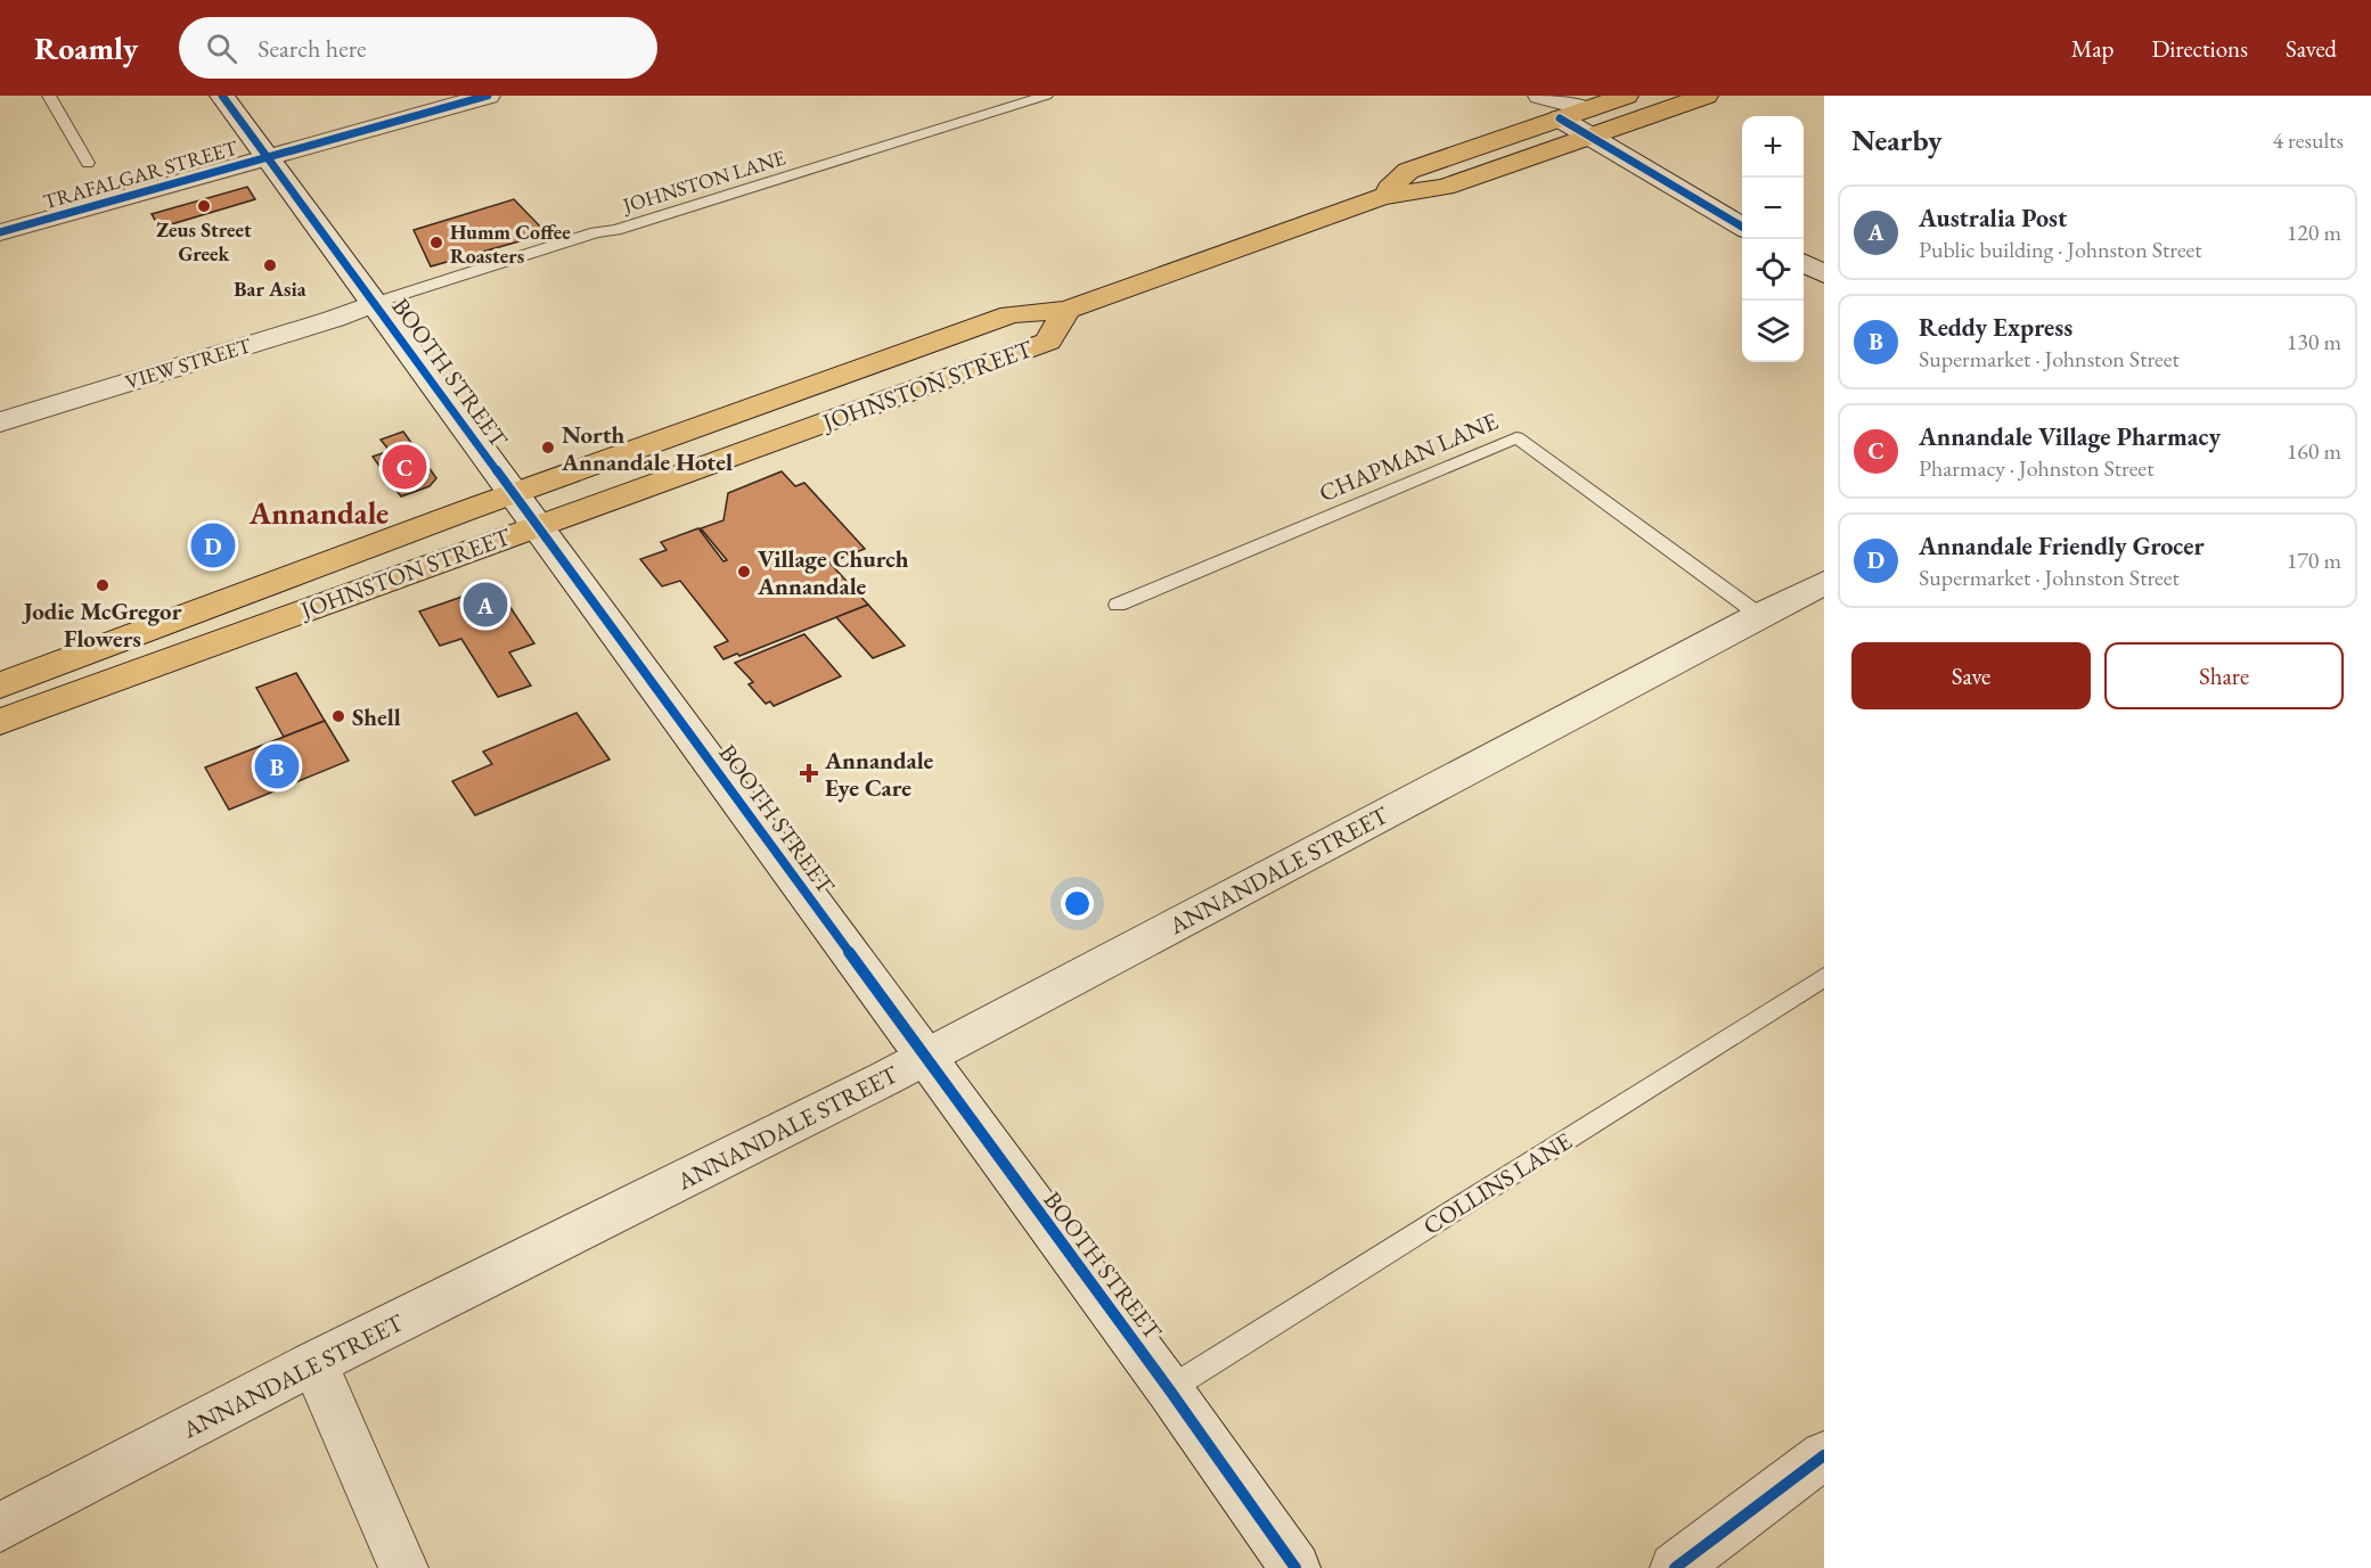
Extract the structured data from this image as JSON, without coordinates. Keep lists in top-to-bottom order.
{
  "streets": {
    "main road": ["JOHNSTON STREET"],
    "street": [
      "TRAFALGAR STREET",
      "VIEW STREET",
      "BOOTH STREET",
      "ANNANDALE STREET"
    ],
    "lane": ["JOHNSTON LANE", "CHAPMAN LANE", "COLLINS LANE"]
  },
  "crossings": [
    ["TRAFALGAR STREET", "BOOTH STREET"],
    ["JOHNSTON LANE", "VIEW STREET"],
    ["JOHNSTON LANE", "BOOTH STREET"],
    ["VIEW STREET", "BOOTH STREET"],
    ["BOOTH STREET", "JOHNSTON STREET"],
    ["BOOTH STREET", "ANNANDALE STREET"],
    ["BOOTH STREET", "COLLINS LANE"],
    ["CHAPMAN LANE", "ANNANDALE STREET"]
  ],
  "districts": ["Annandale"],
  "places": {
    "other": [
      "Zeus Street Greek",
      "Humm Coffee Roasters",
      "Bar Asia",
      "North Annandale Hotel",
      "Village Church Annandale",
      "Jodie McGregor Flowers",
      "Shell"
    ],
    "health": ["Annandale Eye Care"]
  },
  "page": {
    "header": "Roamly",
    "search": "Search here",
    "nav": ["Map", "Directions", "Saved"],
    "heading": ["Nearby", "4 results"],
    "map_buttons": ["+", "−"],
    "list": [
      {
        "mark": "A",
        "name": "Australia Post",
        "note": "Public building · Johnston Street",
        "value": "120 m"
      },
      {
        "mark": "B",
        "name": "Reddy Express",
        "note": "Supermarket · Johnston Street",
        "value": "130 m"
      },
      {
        "mark": "C",
        "name": "Annandale Village Pharmacy",
        "note": "Pharmacy · Johnston Street",
        "value": "160 m"
      },
      {
        "mark": "D",
        "name": "Annandale Friendly Grocer",
        "note": "Supermarket · Johnston Street",
        "value": "170 m"
      }
    ],
    "pins": [
      "C",
      "D",
      "A",
      "B"
    ],
    "buttons": ["Save", "Share"]
  }
}
